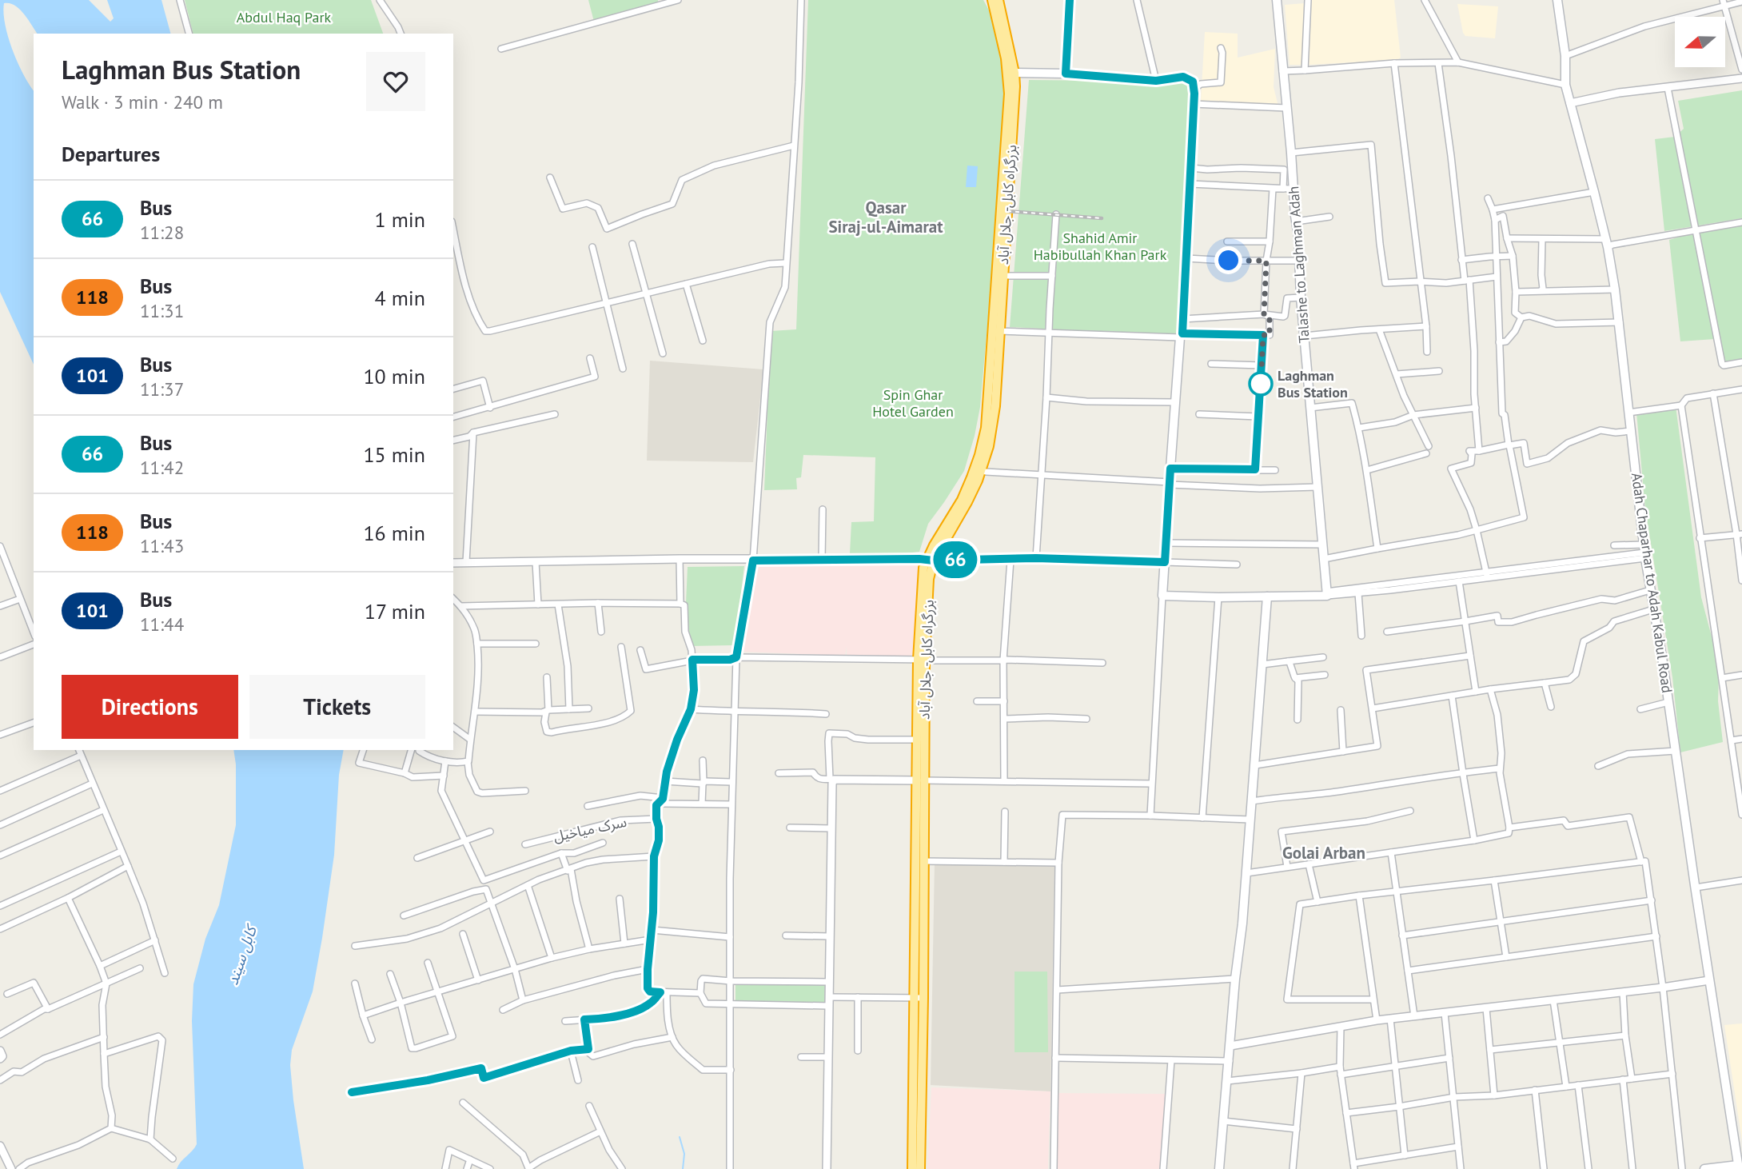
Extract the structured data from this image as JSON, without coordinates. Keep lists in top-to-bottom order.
{
  "streets": {
    "highway": ["بزرگراه کابل- جلال آباد"],
    "main road": ["Talashe to Laghman Adah", "Adah Chaparhar to Adah Kabul Road"],
    "street": ["سرک میاخیل"]
  },
  "districts": ["Qasar Siraj-ul-Aimarat", "Golai Arban"],
  "water": ["کابل سيند"],
  "parks": ["Abdul Haq Park", "Shahid Amir Habibullah Khan Park", "Spin Ghar Hotel Garden"],
  "places": ["Laghman Bus Station"],
  "lines": ["bus line 66"],
  "north": "left",
  "page": {
    "on_map": "66",
    "heading": [
      ["Laghman Bus Station", "Walk · 3 min · 240 m"],
      "Departures"
    ],
    "list": [
      {
        "mark": "66",
        "name": "Bus",
        "note": "11:28",
        "value": "1 min"
      },
      {
        "mark": "118",
        "name": "Bus",
        "note": "11:31",
        "value": "4 min"
      },
      {
        "mark": "101",
        "name": "Bus",
        "note": "11:37",
        "value": "10 min"
      },
      {
        "mark": "66",
        "name": "Bus",
        "note": "11:42",
        "value": "15 min"
      },
      {
        "mark": "118",
        "name": "Bus",
        "note": "11:43",
        "value": "16 min"
      },
      {
        "mark": "101",
        "name": "Bus",
        "note": "11:44",
        "value": "17 min"
      }
    ],
    "buttons": ["Directions", "Tickets"]
  }
}
